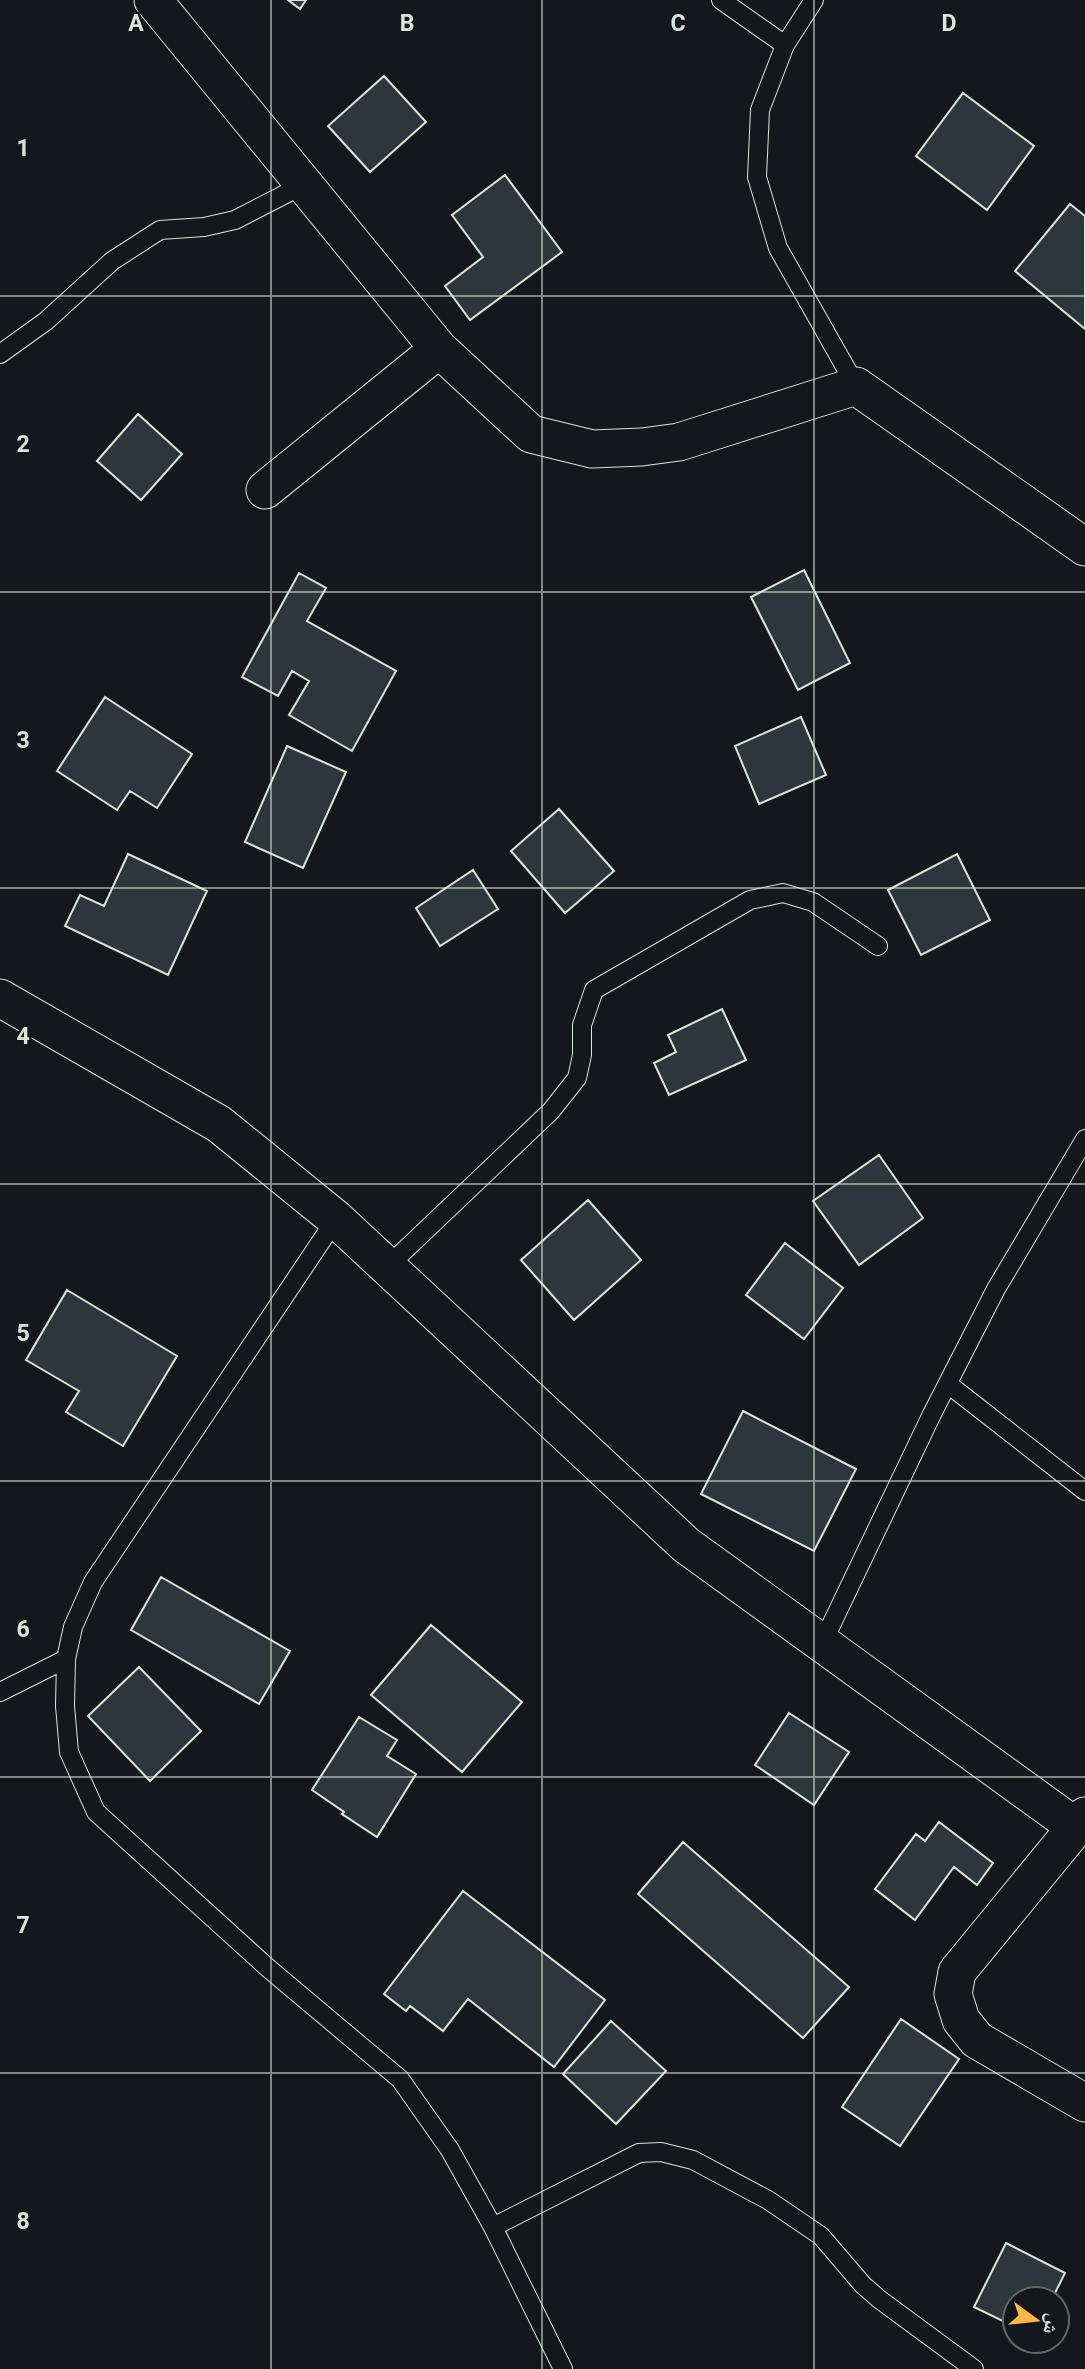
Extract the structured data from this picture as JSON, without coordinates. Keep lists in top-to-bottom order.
{
  "north": "right",
  "grid": {
    "columns": [
      "A",
      "B",
      "C",
      "D"
    ],
    "rows": [
      "1",
      "2",
      "3",
      "4",
      "5",
      "6",
      "7",
      "8"
    ]
  }
}
